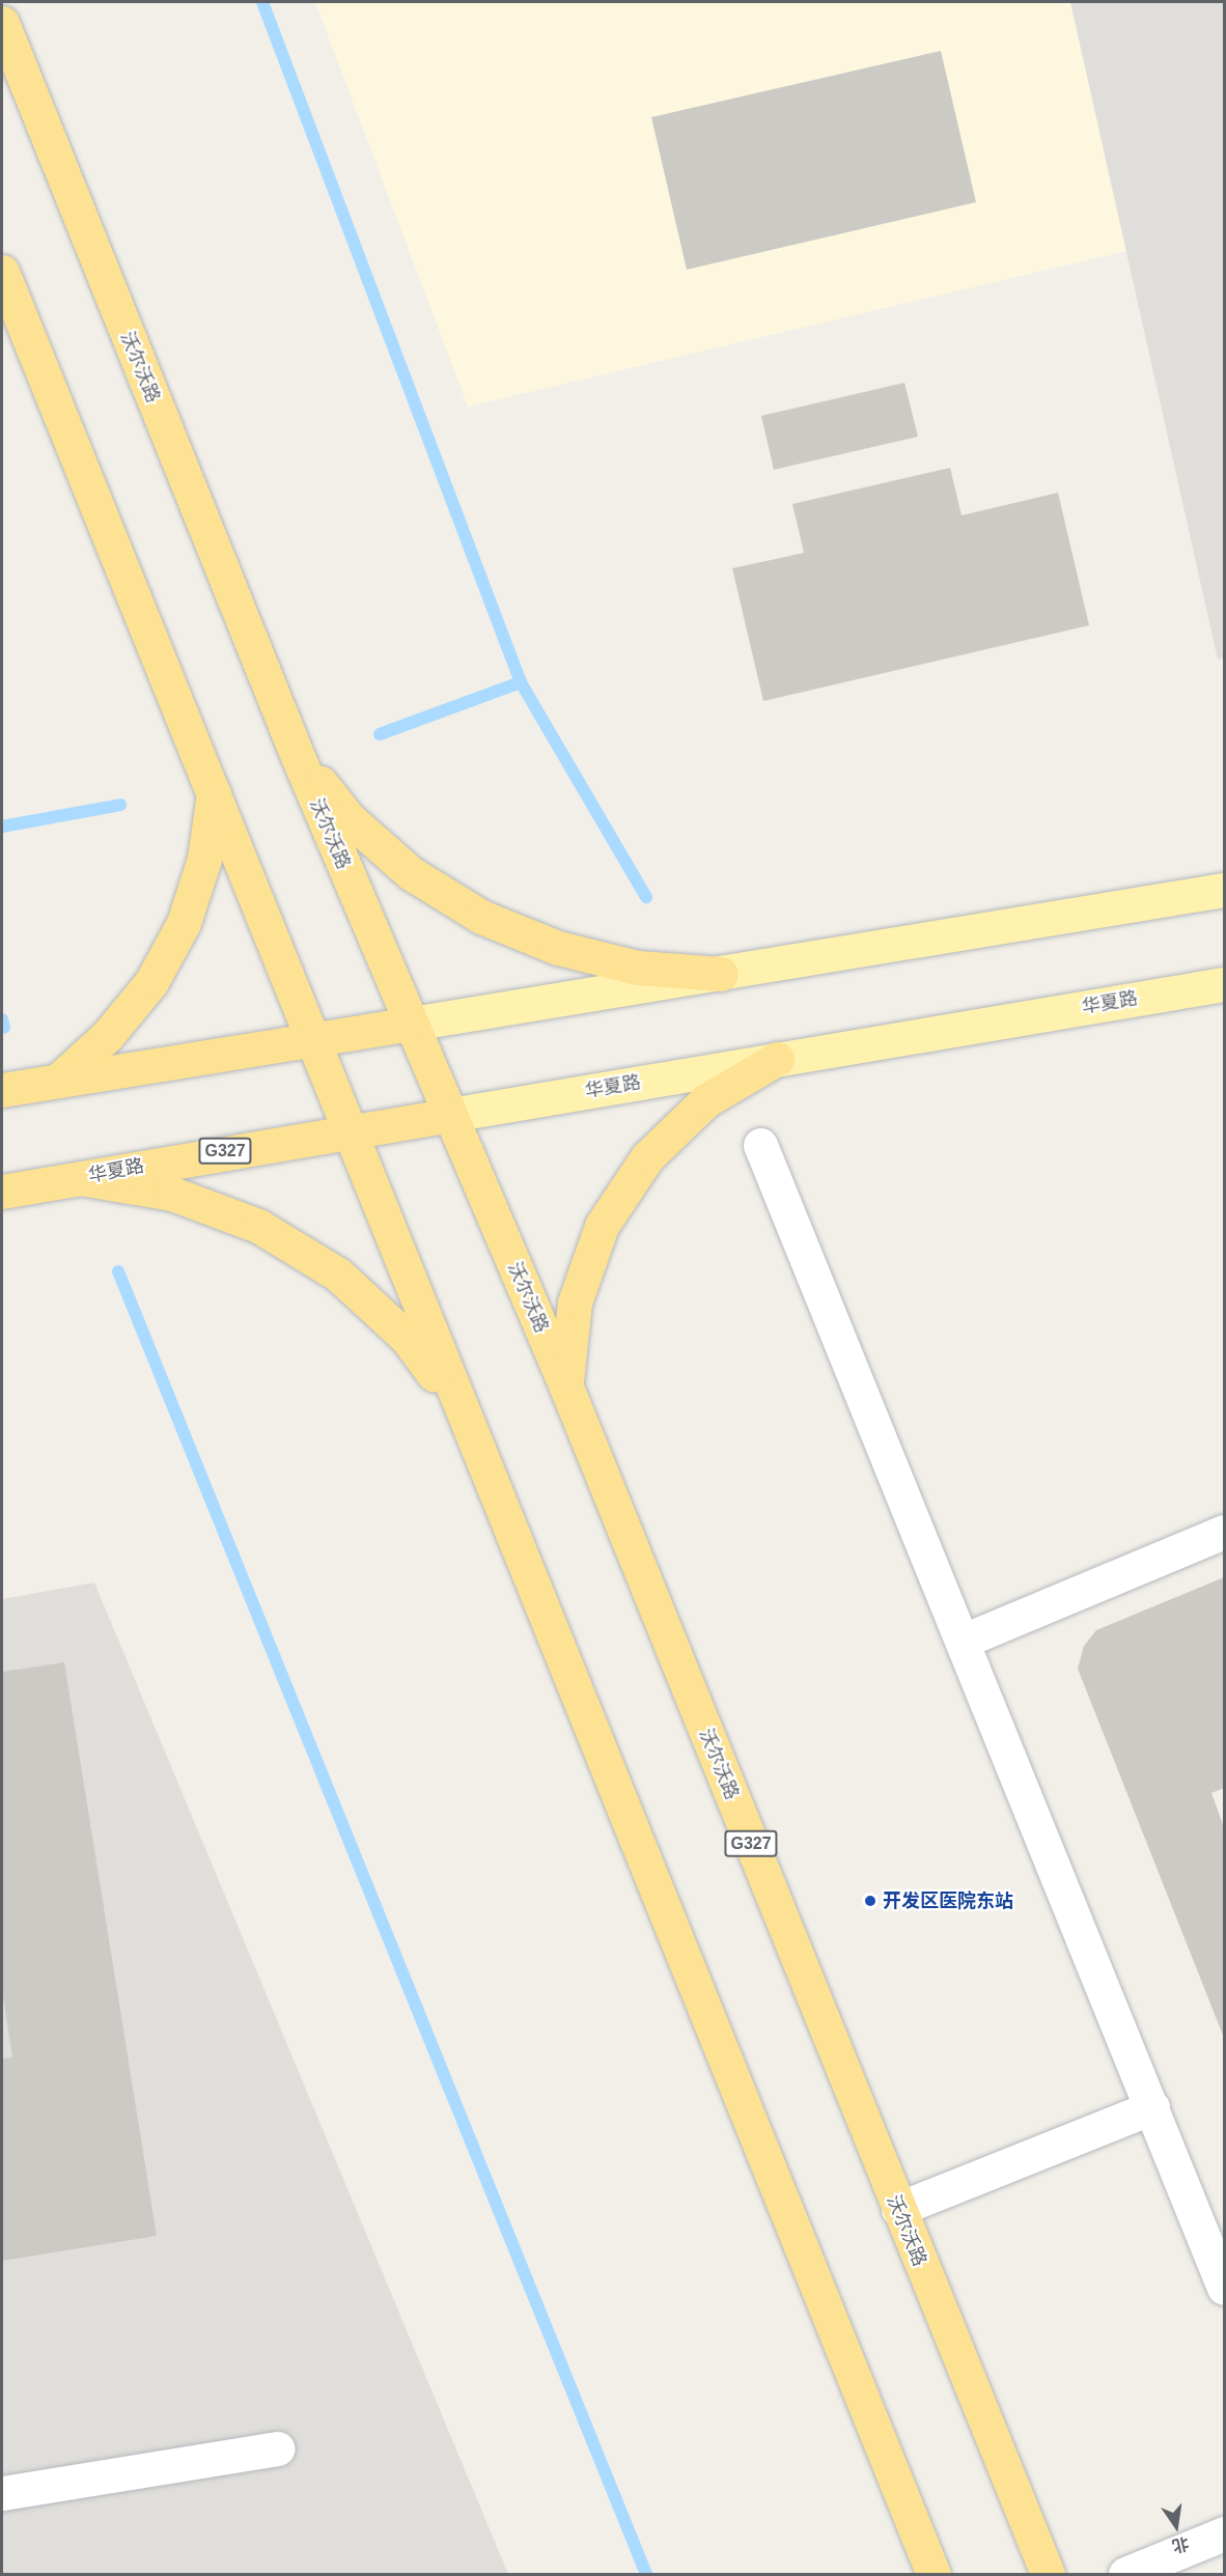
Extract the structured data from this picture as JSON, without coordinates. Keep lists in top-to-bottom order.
{
  "streets": {
    "highway": ["沃尔沃路", "华夏路", "G327"]
  },
  "crossings": [
    ["沃尔沃路", "华夏路"]
  ],
  "places": ["开发区医院东站"],
  "north": "bottom"
}
